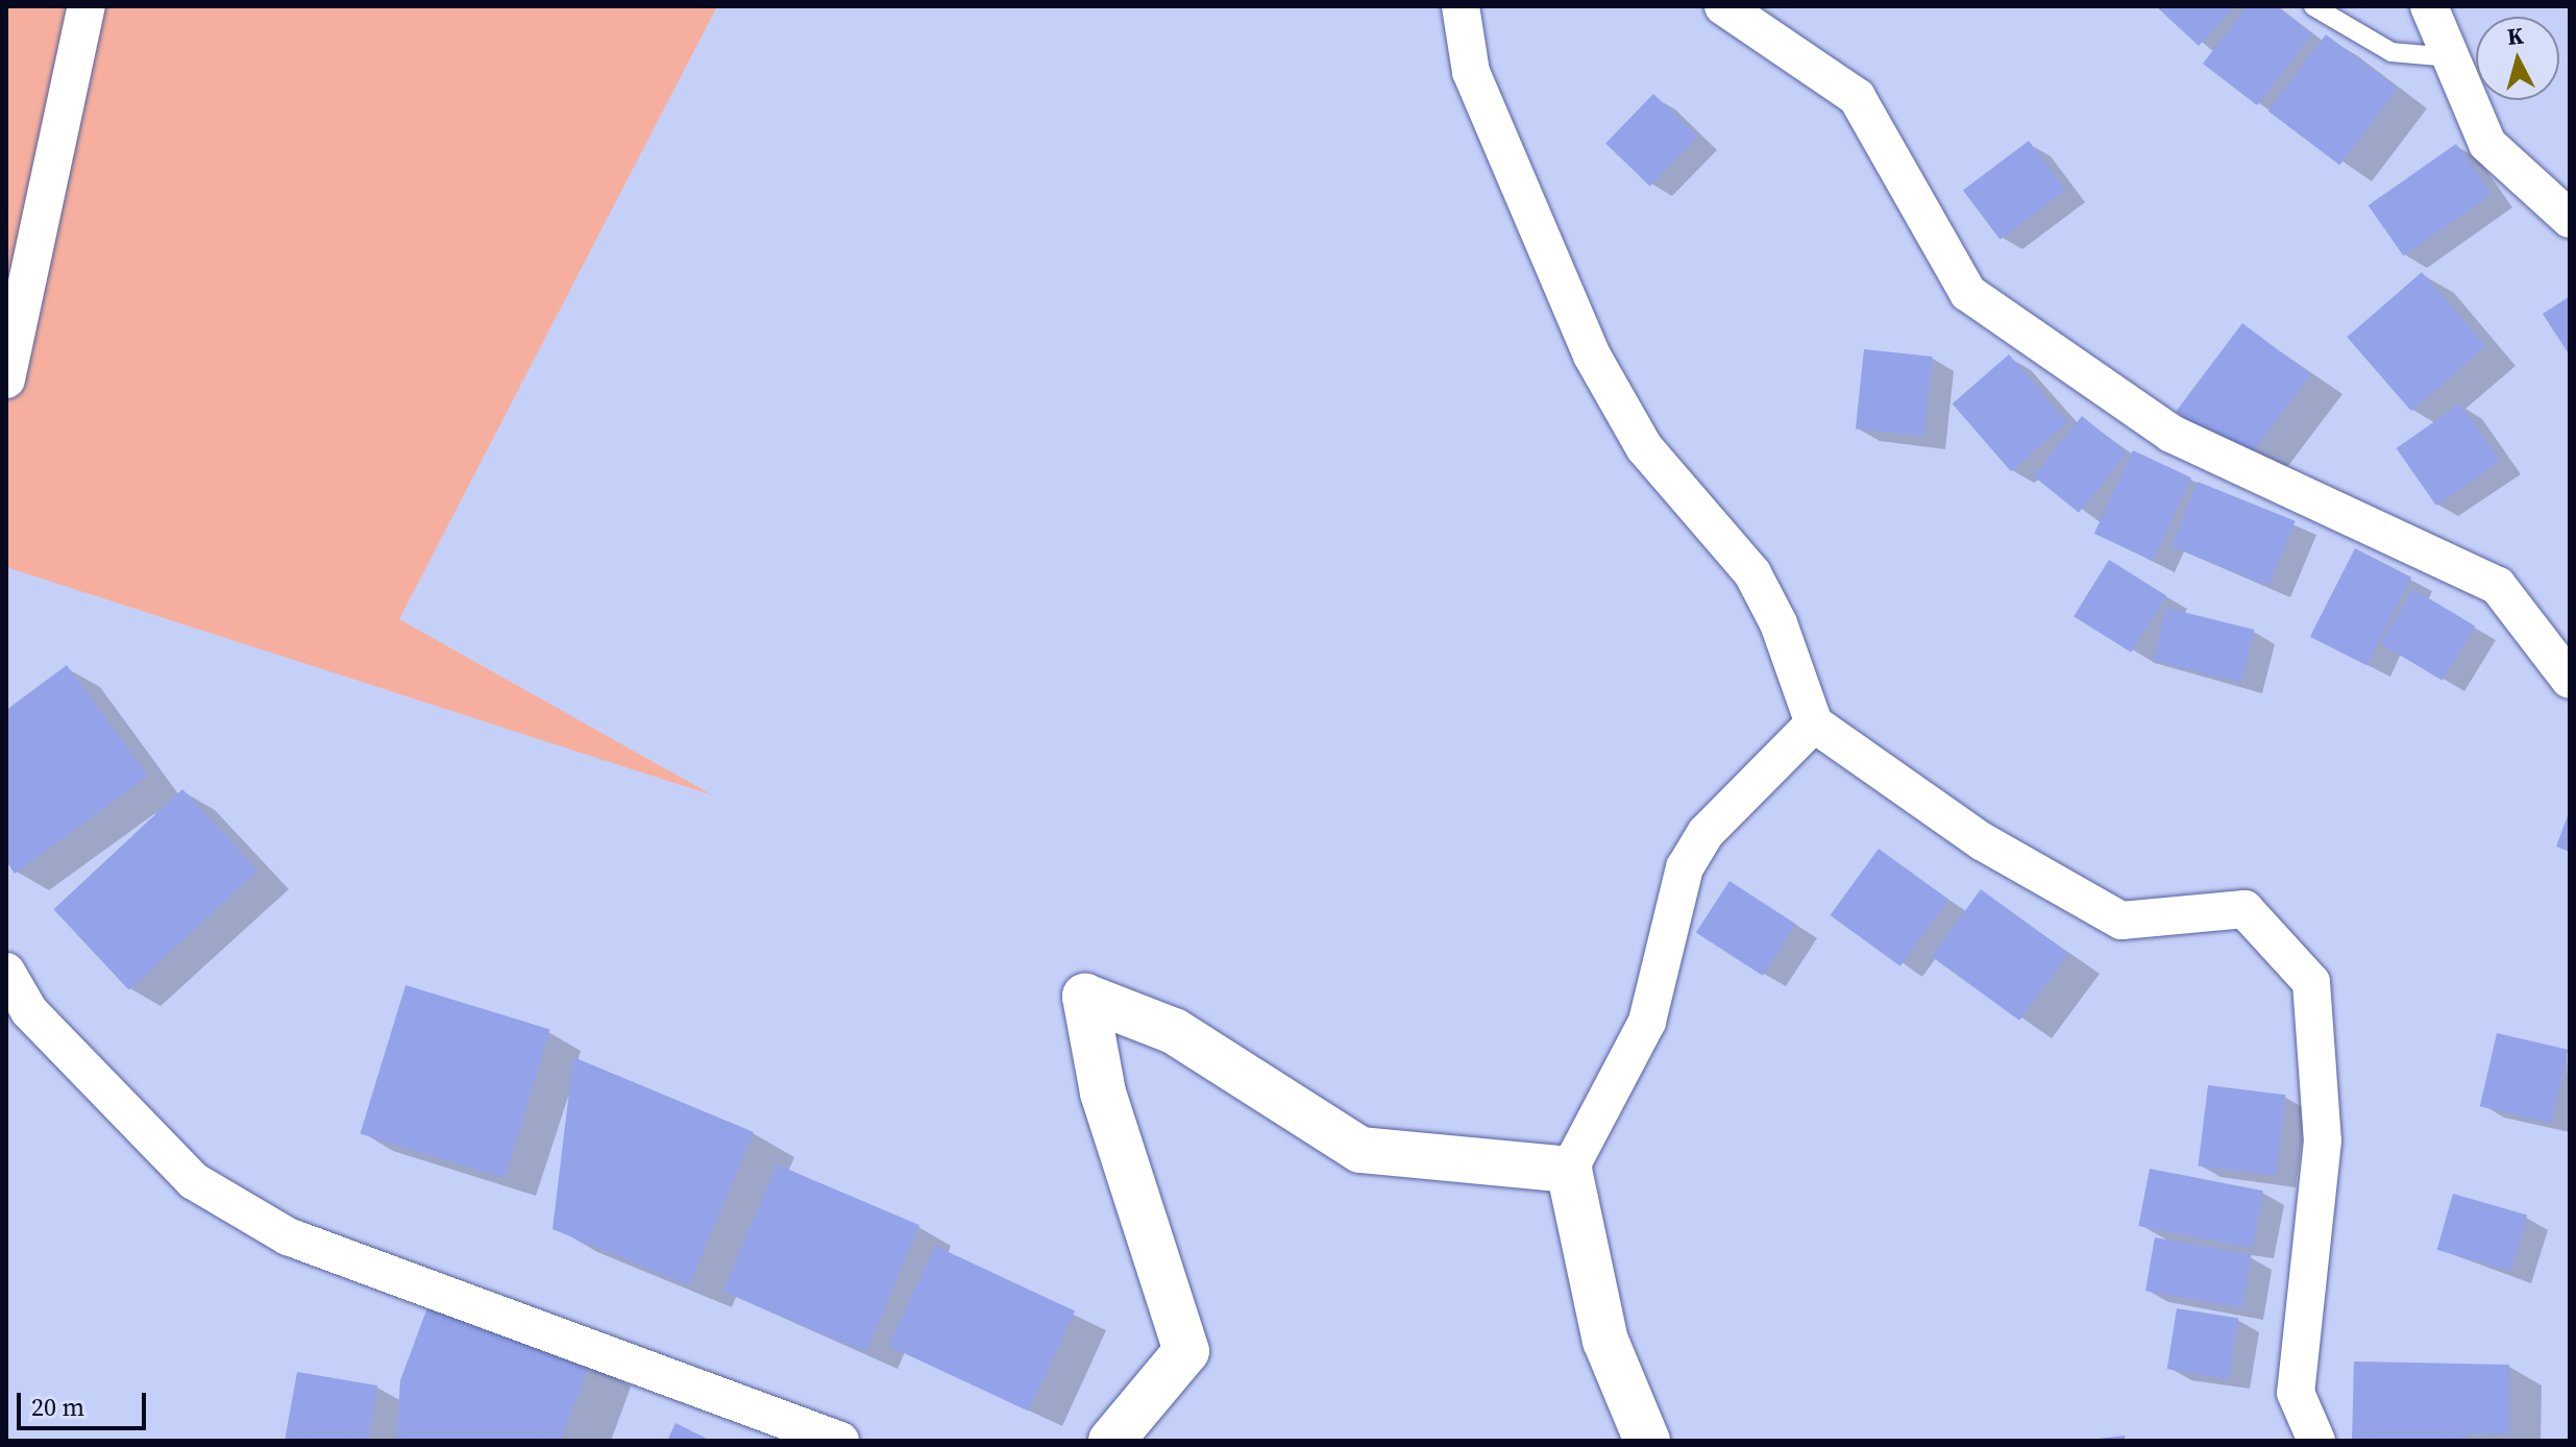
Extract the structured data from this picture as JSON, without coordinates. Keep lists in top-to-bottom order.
{
  "scale_bar": "20 m",
  "north": "top"
}
